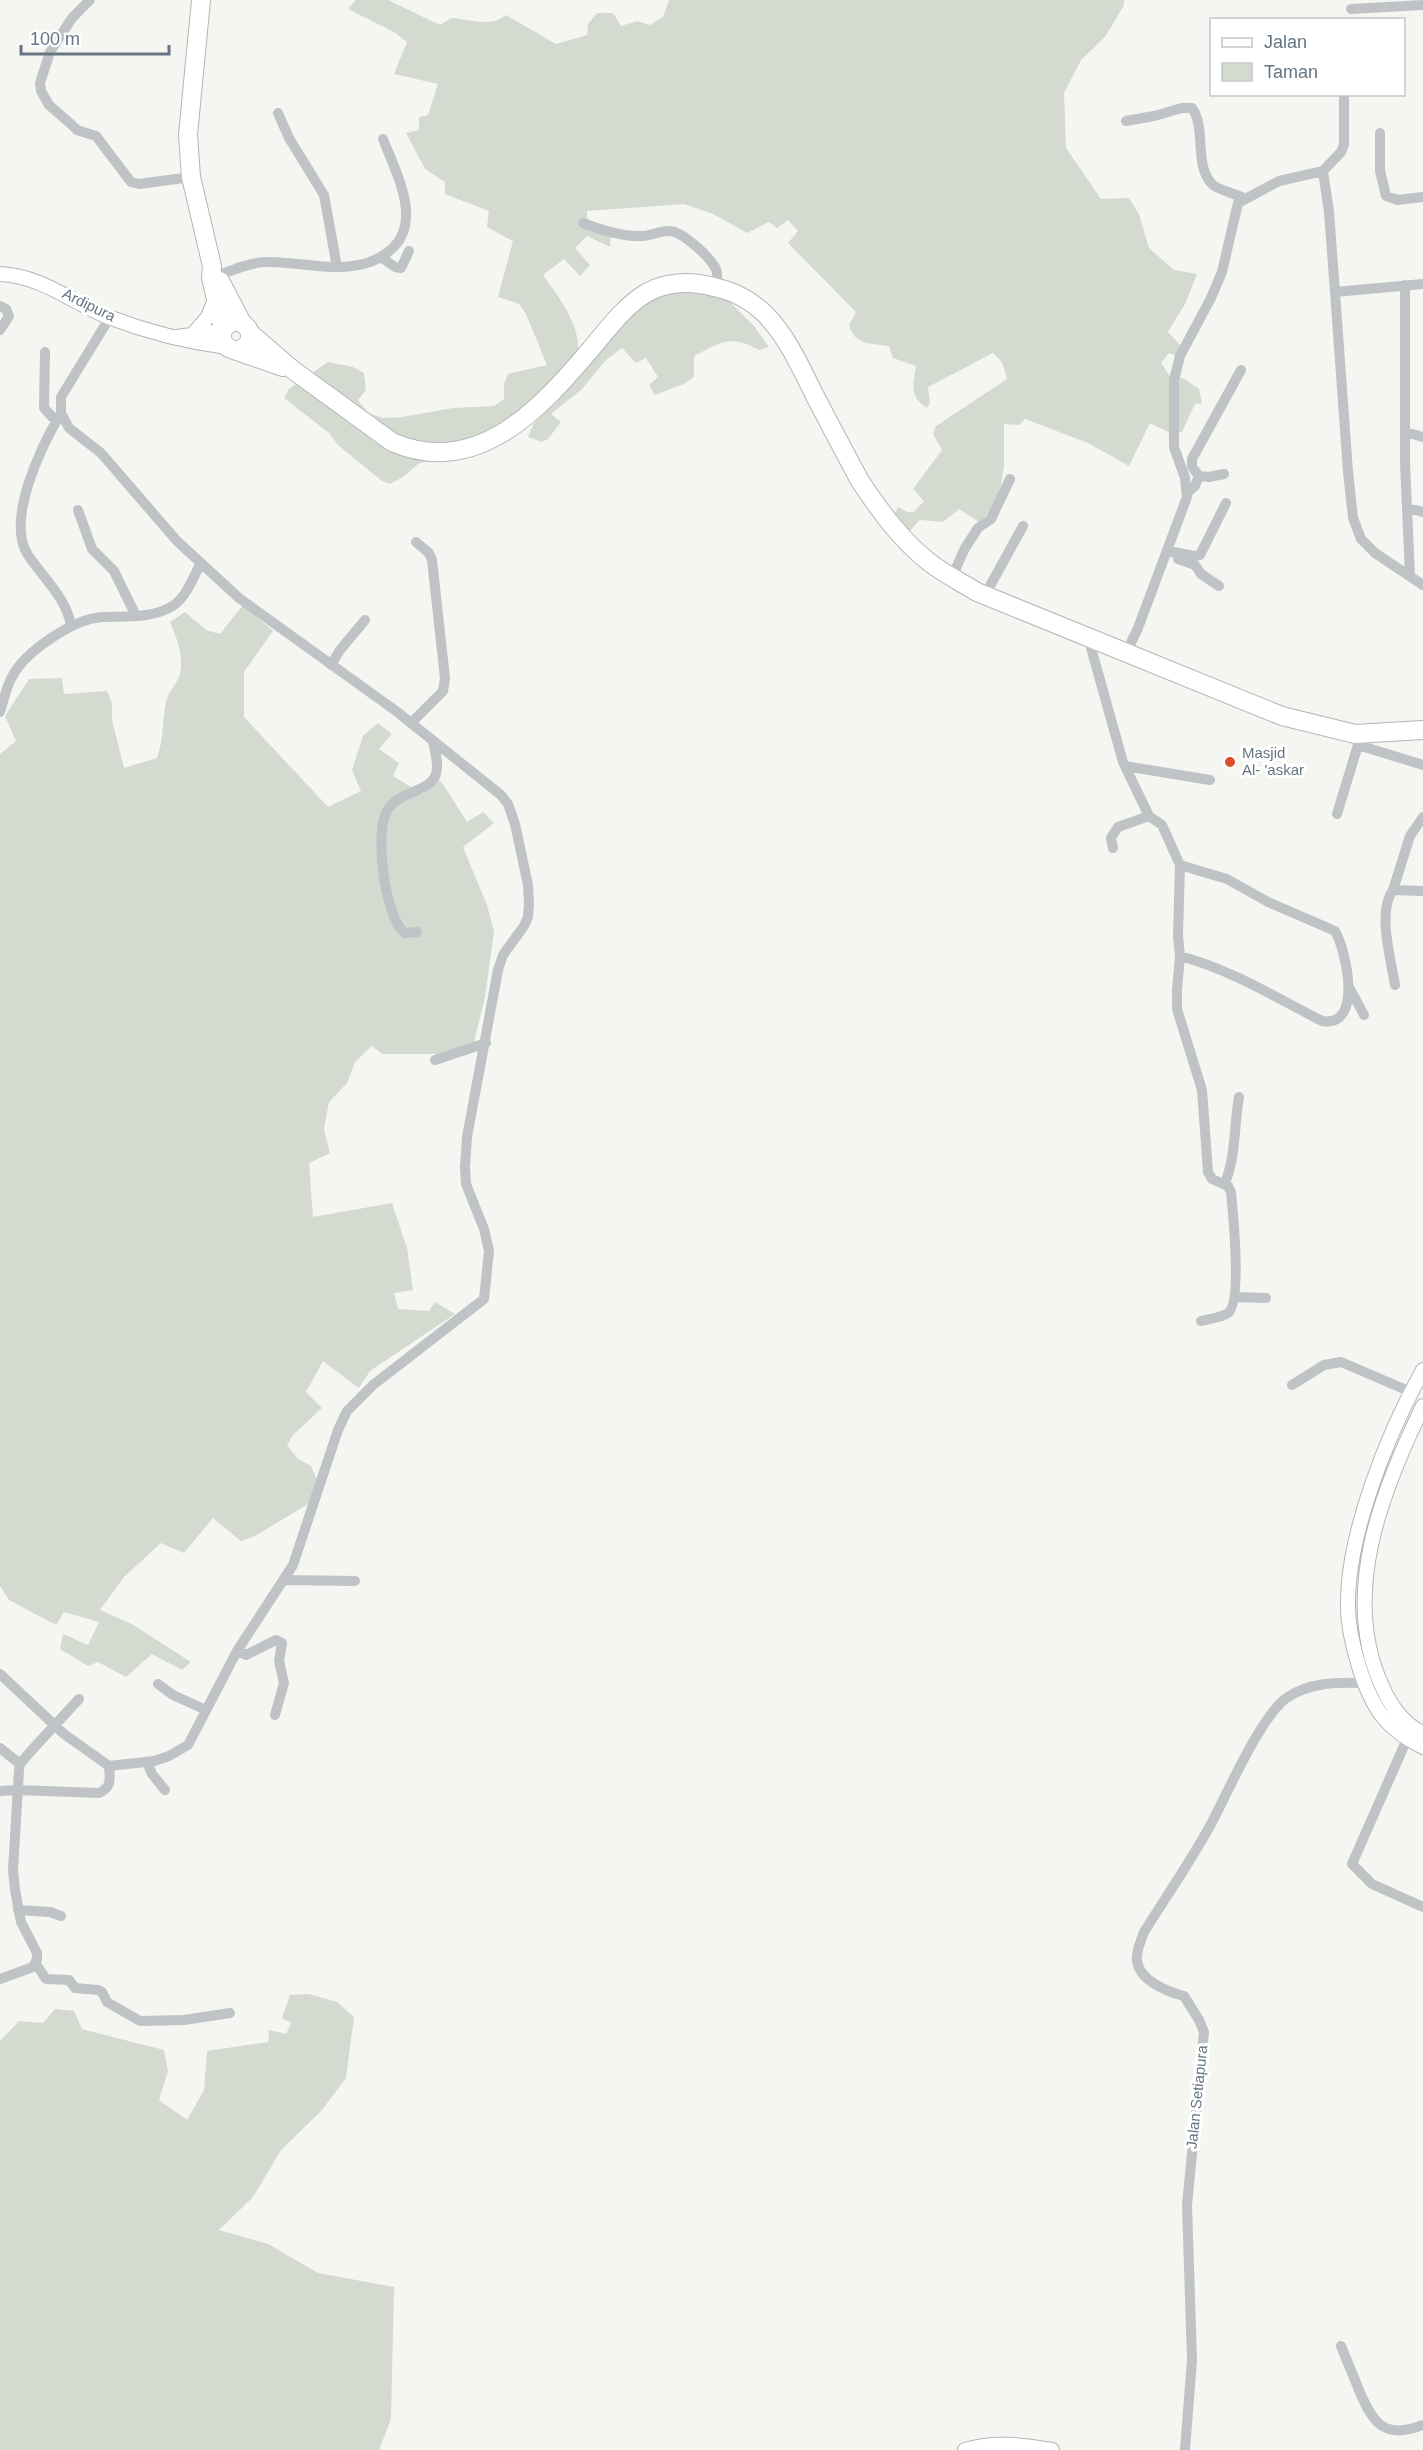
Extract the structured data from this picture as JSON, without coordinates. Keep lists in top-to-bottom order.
{
  "streets": {
    "street": ["Ardipura", "Jalan Setiapura"]
  },
  "places": ["Masjid Al- 'askar"],
  "legend": ["Jalan", "Taman"],
  "scale_bar": "100 m"
}
